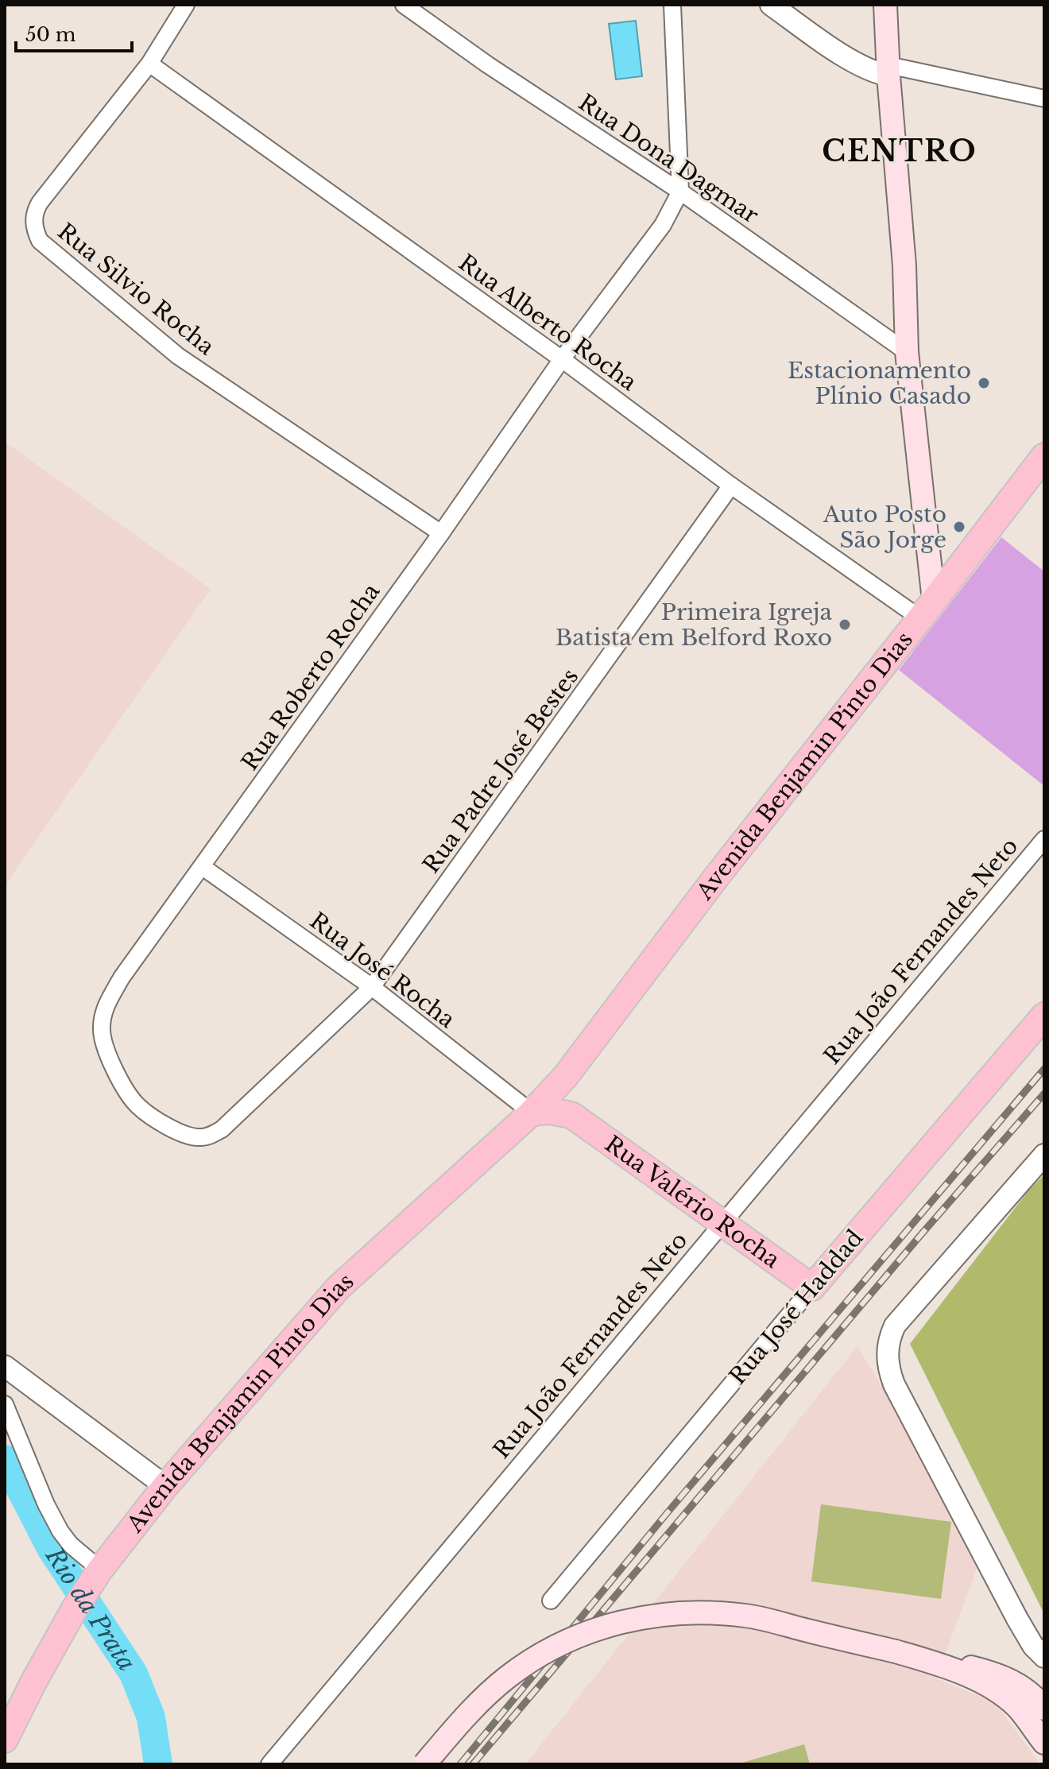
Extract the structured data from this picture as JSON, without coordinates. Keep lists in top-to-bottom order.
{
  "streets": {
    "main road": ["Avenida Benjamin Pinto Dias", "Rua Valério Rocha", "Rua José Haddad"],
    "street": [
      "Rua Dona Dagmar",
      "Rua Silvio Rocha",
      "Rua Alberto Rocha",
      "Rua Roberto Rocha",
      "Rua Padre José Bestes",
      "Rua João Fernandes Neto",
      "Rua José Rocha"
    ]
  },
  "crossings": [
    ["Rua Dona Dagmar", "Rua Roberto Rocha"],
    ["Rua Silvio Rocha", "Rua Alberto Rocha"],
    ["Rua Silvio Rocha", "Rua Roberto Rocha"],
    ["Rua Alberto Rocha", "Rua Roberto Rocha"],
    ["Rua Alberto Rocha", "Avenida Benjamin Pinto Dias"],
    ["Rua Alberto Rocha", "Rua Padre José Bestes"],
    ["Rua Roberto Rocha", "Rua Padre José Bestes"],
    ["Rua Roberto Rocha", "Rua José Rocha"],
    ["Avenida Benjamin Pinto Dias", "Rua José Rocha"],
    ["Rua Padre José Bestes", "Rua José Rocha"],
    ["Rua João Fernandes Neto", "Rua Valério Rocha"],
    ["Rua Valério Rocha", "Rua José Haddad"]
  ],
  "districts": ["CENTRO"],
  "water": ["Rio da Prata"],
  "places": ["Estacionamento Plínio Casado", "Auto Posto São Jorge", "Primeira Igreja Batista em Belford Roxo"],
  "scale_bar": "50 m"
}
